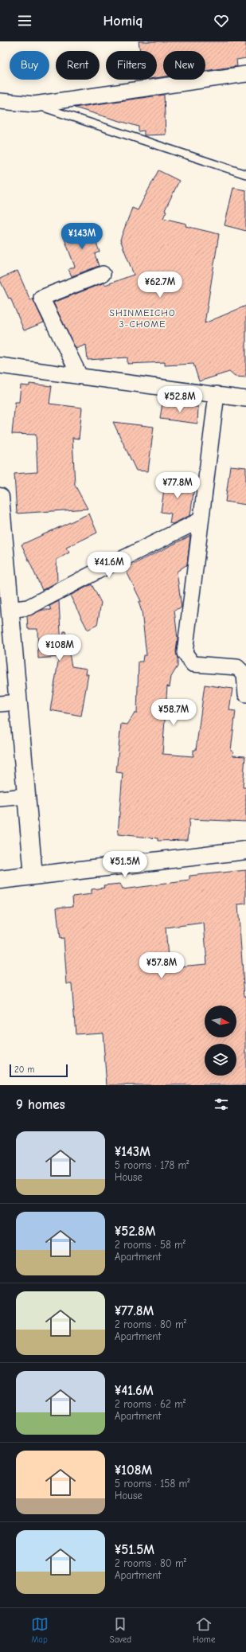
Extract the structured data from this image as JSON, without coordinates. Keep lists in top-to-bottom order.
{
  "districts": ["SHINMEICHO 3-CHOME"],
  "scale_bar": "20 m",
  "north": "right",
  "page": {
    "header": "Homiq",
    "chip": [
      "Buy",
      "Rent",
      "Filters",
      "New"
    ],
    "price": [
      "¥143M",
      "¥62.7M",
      "¥52.8M",
      "¥77.8M",
      "¥41.6M",
      "¥108M",
      "¥58.7M",
      "¥51.5M",
      "¥57.8M"
    ],
    "scale": "20 m",
    "heading": "9 homes",
    "list": [
      {
        "name": "¥143M",
        "note": "5 rooms · 178 m² · House"
      },
      {
        "name": "¥52.8M",
        "note": "2 rooms · 58 m² · Apartment"
      },
      {
        "name": "¥77.8M",
        "note": "2 rooms · 80 m² · Apartment"
      },
      {
        "name": "¥41.6M",
        "note": "2 rooms · 62 m² · Apartment"
      },
      {
        "name": "¥108M",
        "note": "5 rooms · 158 m² · House"
      },
      {
        "name": "¥51.5M",
        "note": "2 rooms · 80 m² · Apartment"
      }
    ],
    "tabs": ["Map", "Saved", "Home"]
  }
}
